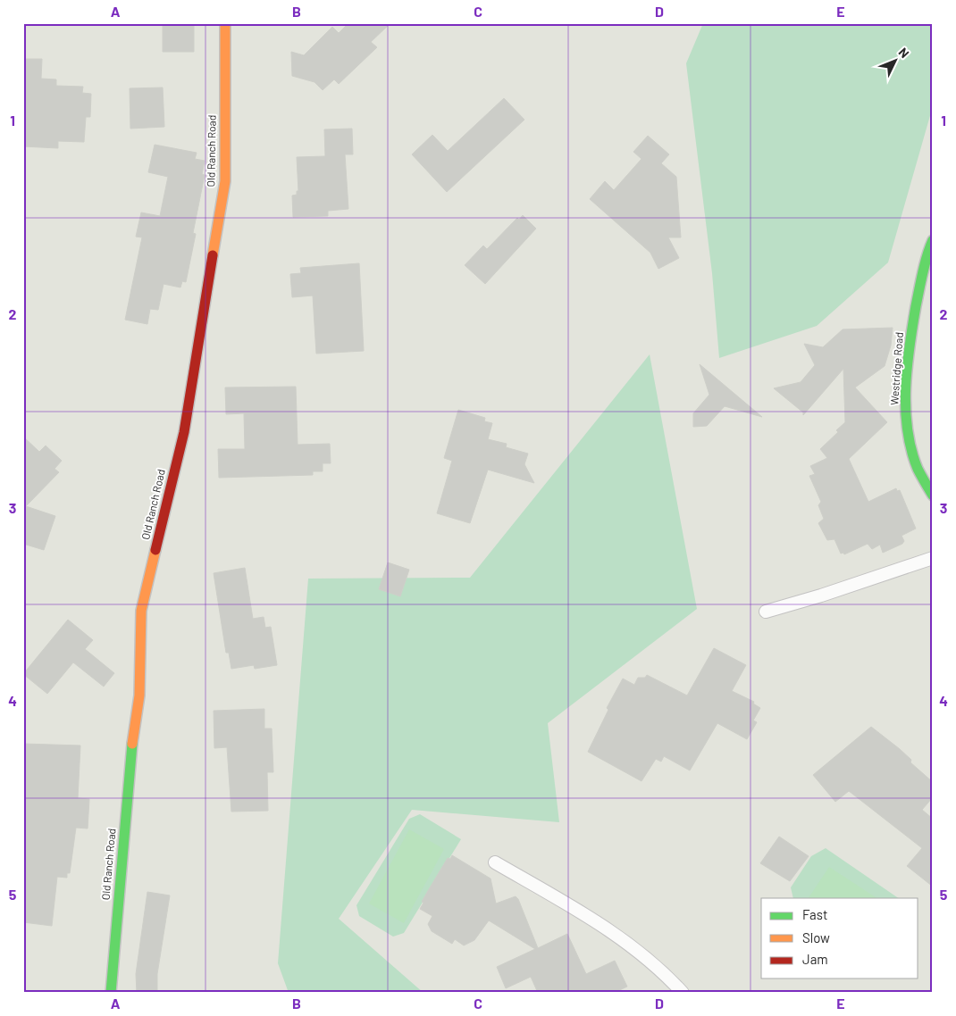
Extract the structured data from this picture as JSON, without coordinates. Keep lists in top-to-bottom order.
{
  "streets": {
    "street": ["Old Ranch Road", "Westridge Road"]
  },
  "legend": ["Fast", "Slow", "Jam"],
  "north": "top right",
  "grid": {
    "columns": [
      "A",
      "B",
      "C",
      "D",
      "E"
    ],
    "rows": [
      "1",
      "2",
      "3",
      "4",
      "5"
    ]
  }
}
